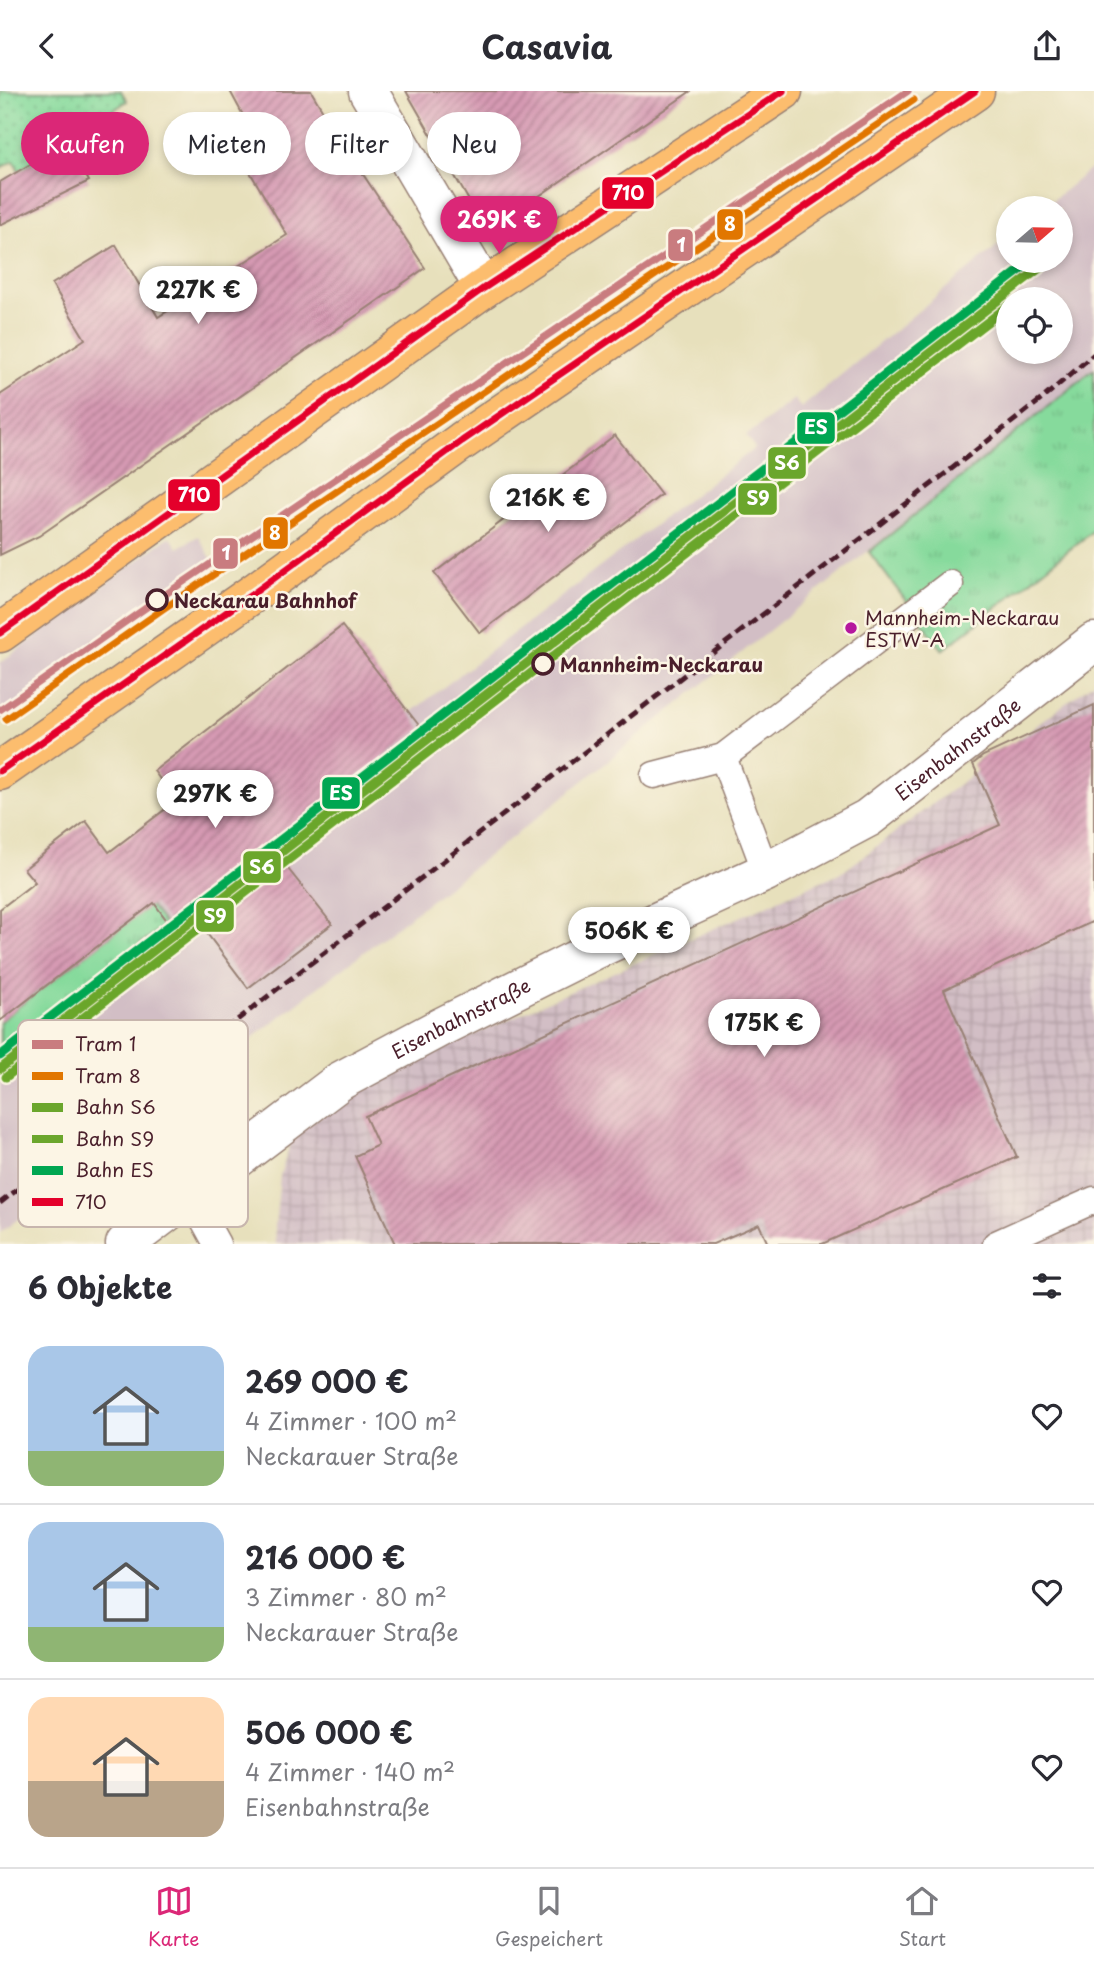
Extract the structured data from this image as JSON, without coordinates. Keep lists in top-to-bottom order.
{
  "streets": {
    "street": ["Eisenbahnstraße"]
  },
  "places": ["Neckarau Bahnhof", "Mannheim-Neckarau ESTW-A", "Mannheim-Neckarau"],
  "lines": [
    "tram line 1",
    "transit line 710",
    "tram line 8",
    "rail line S6",
    "rail line ES",
    "rail line S9"
  ],
  "legend": [
    "Tram 1",
    "Tram 8",
    "Bahn S6",
    "Bahn S9",
    "Bahn ES",
    "710"
  ],
  "north": "right",
  "page": {
    "header": "Casavia",
    "chip": [
      "Kaufen",
      "Mieten",
      "Filter",
      "Neu"
    ],
    "price": [
      "269K €",
      "227K €",
      "216K €",
      "297K €",
      "506K €",
      "175K €"
    ],
    "heading": "6 Objekte",
    "list": [
      {
        "name": "269 000 €",
        "note": "4 Zimmer · 100 m² · Neckarauer Straße"
      },
      {
        "name": "216 000 €",
        "note": "3 Zimmer · 80 m² · Neckarauer Straße"
      },
      {
        "name": "506 000 €",
        "note": "4 Zimmer · 140 m² · Eisenbahnstraße"
      }
    ],
    "tabs": ["Karte", "Gespeichert", "Start"]
  }
}
